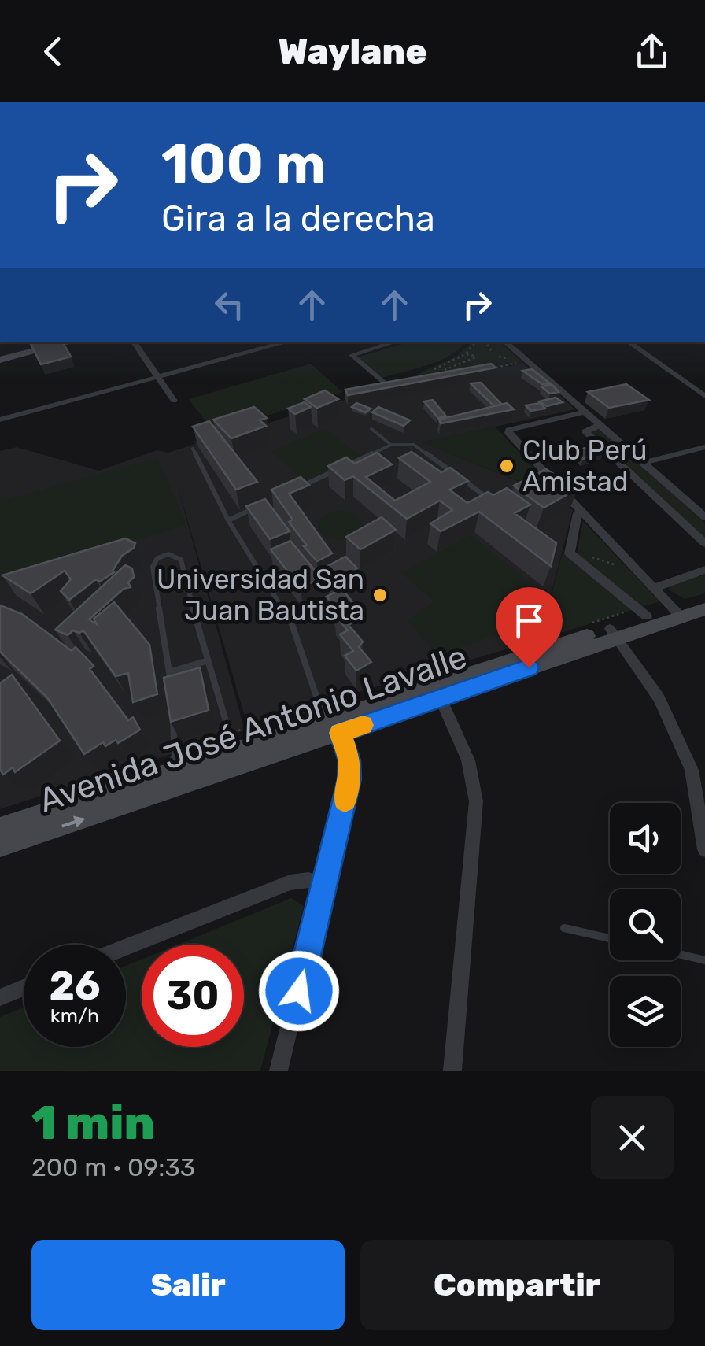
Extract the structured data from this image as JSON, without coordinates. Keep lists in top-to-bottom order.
{
  "streets": {
    "main road": ["Avenida José Antonio Lavalle"]
  },
  "places": ["Club Perú Amistad", "Universidad San Juan Bautista"],
  "page": {
    "header": "Waylane",
    "turn": ["100 m", "Gira a la derecha"],
    "speed": "26 km/h",
    "limit": "30",
    "heading": ["1 min", "200 m · 09:33"],
    "buttons": ["Salir", "Compartir"]
  }
}
